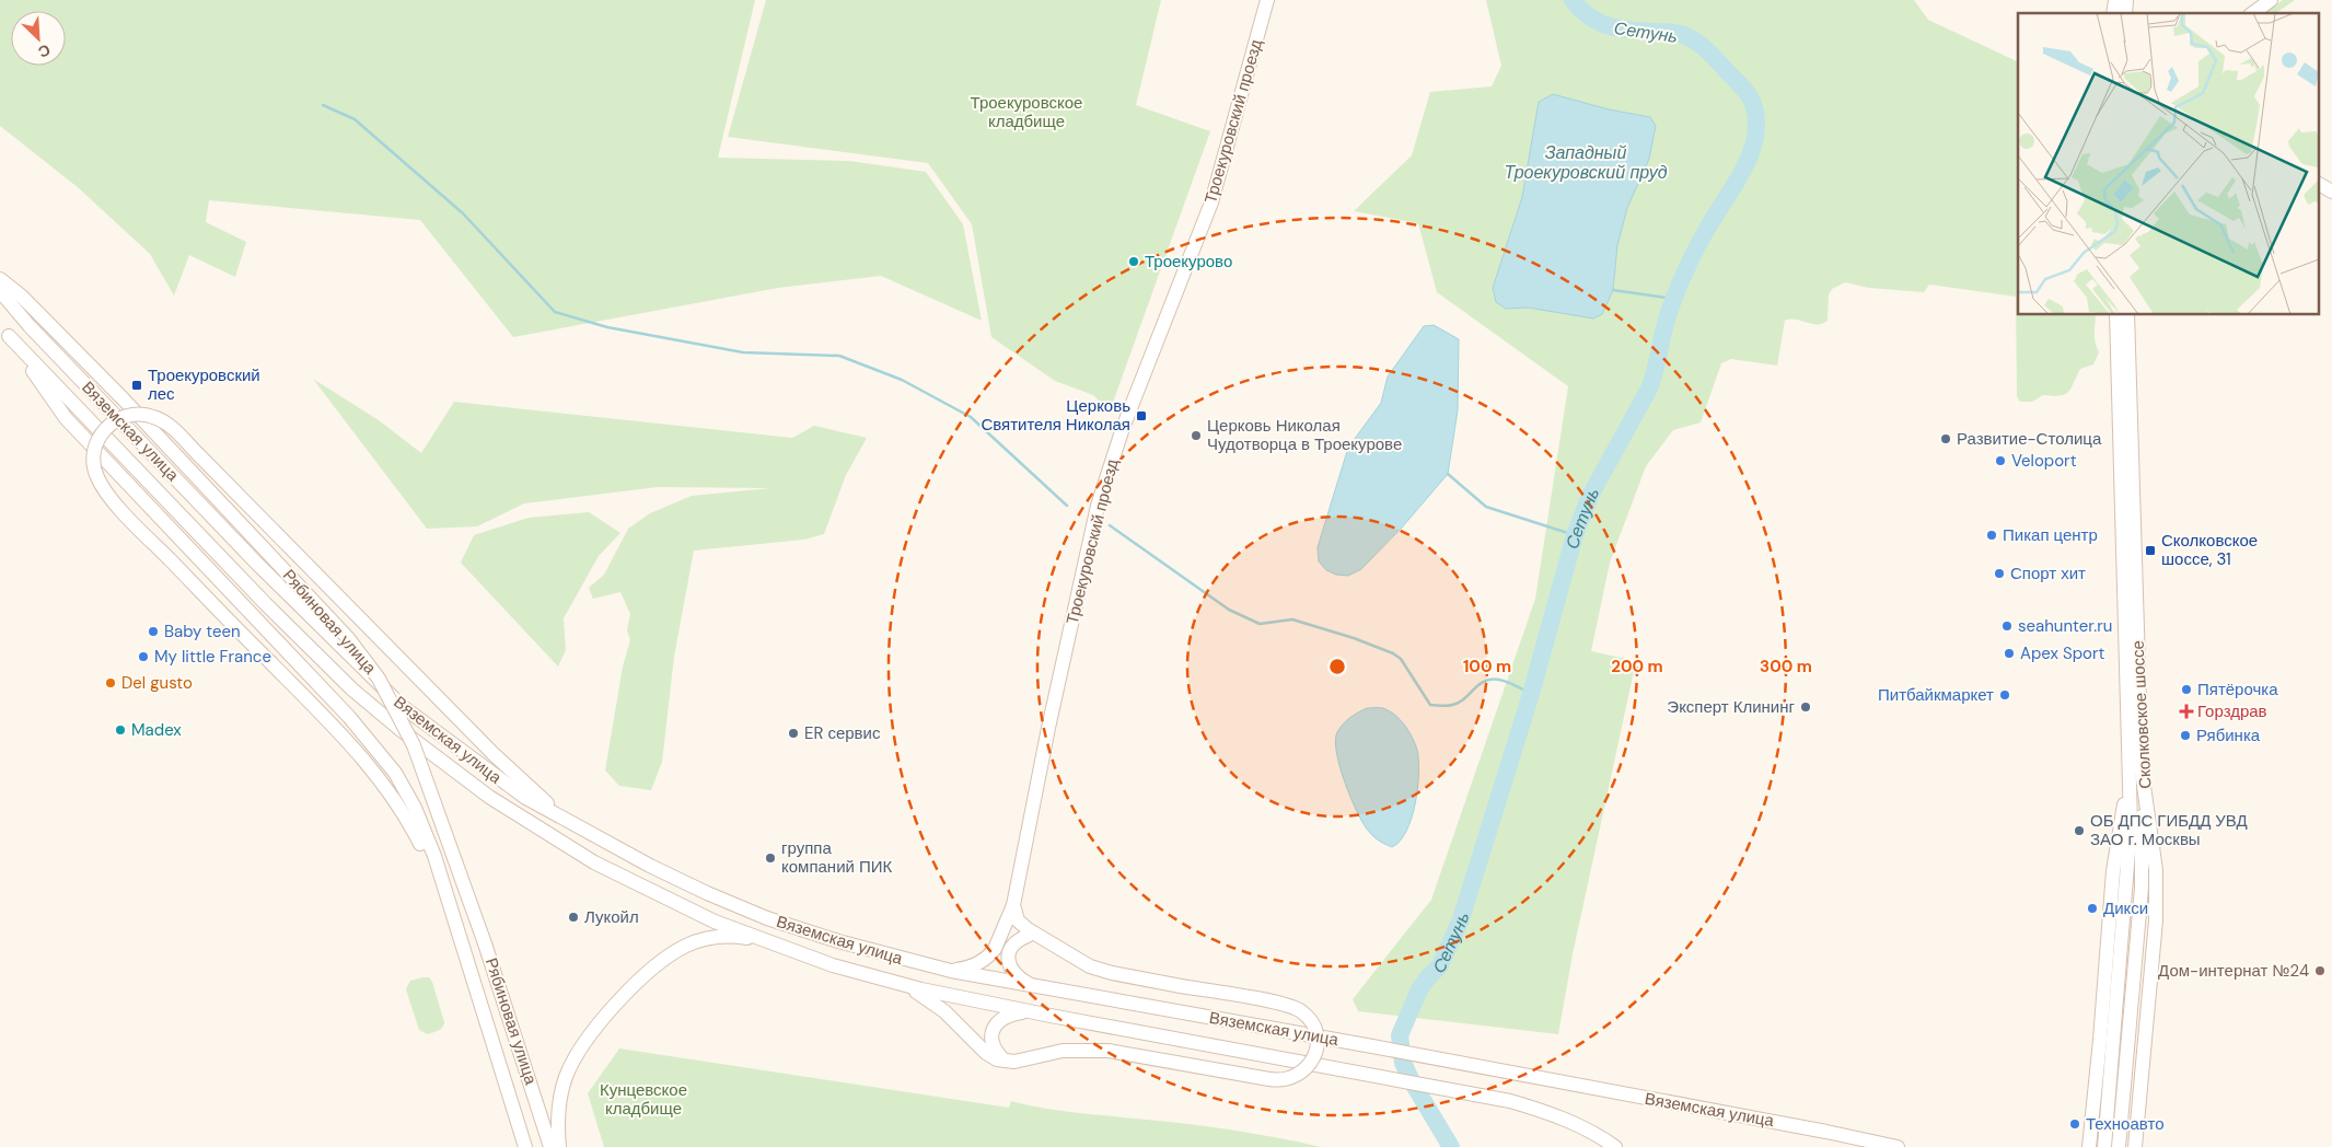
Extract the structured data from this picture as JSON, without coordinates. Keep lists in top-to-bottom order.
{
  "streets": {
    "main road": [
      "Троекуровский проезд",
      "Вяземская улица",
      "Рябиновая улица",
      "Сколковское шоссе"
    ]
  },
  "crossings": [
    ["Вяземская улица", "Рябиновая улица"]
  ],
  "water": ["Сетунь", "Западный Троекуровский пруд"],
  "parks": ["Троекуровское кладбище", "Кунцевское кладбище"],
  "places": {
    "other": [
      "Троекурово",
      "Церковь Николая Чудотворца в Троекурове",
      "Развитие-Столица",
      "Veloport",
      "Пикап центр",
      "Спорт хит",
      "seahunter.ru",
      "Baby teen",
      "Apex Sport",
      "My little France",
      "Del gusto",
      "Пятёрочка",
      "Питбайкмаркет",
      "Эксперт Клининг",
      "Madex",
      "ER сервис",
      "Рябинка",
      "ОБ ДПС ГИБДД УВД ЗАО г. Москвы",
      "группа компаний ПИК",
      "Дикси",
      "Лукойл",
      "Дом-интернат №24",
      "Техноавто"
    ],
    "transit": ["Троекуровский лес", "Церковь Святителя Николая", "Сколковское шоссе, 31"],
    "health": ["Горздрав"]
  },
  "north": "bottom right",
  "rings": ["100 m", "200 m", "300 m"]
}
